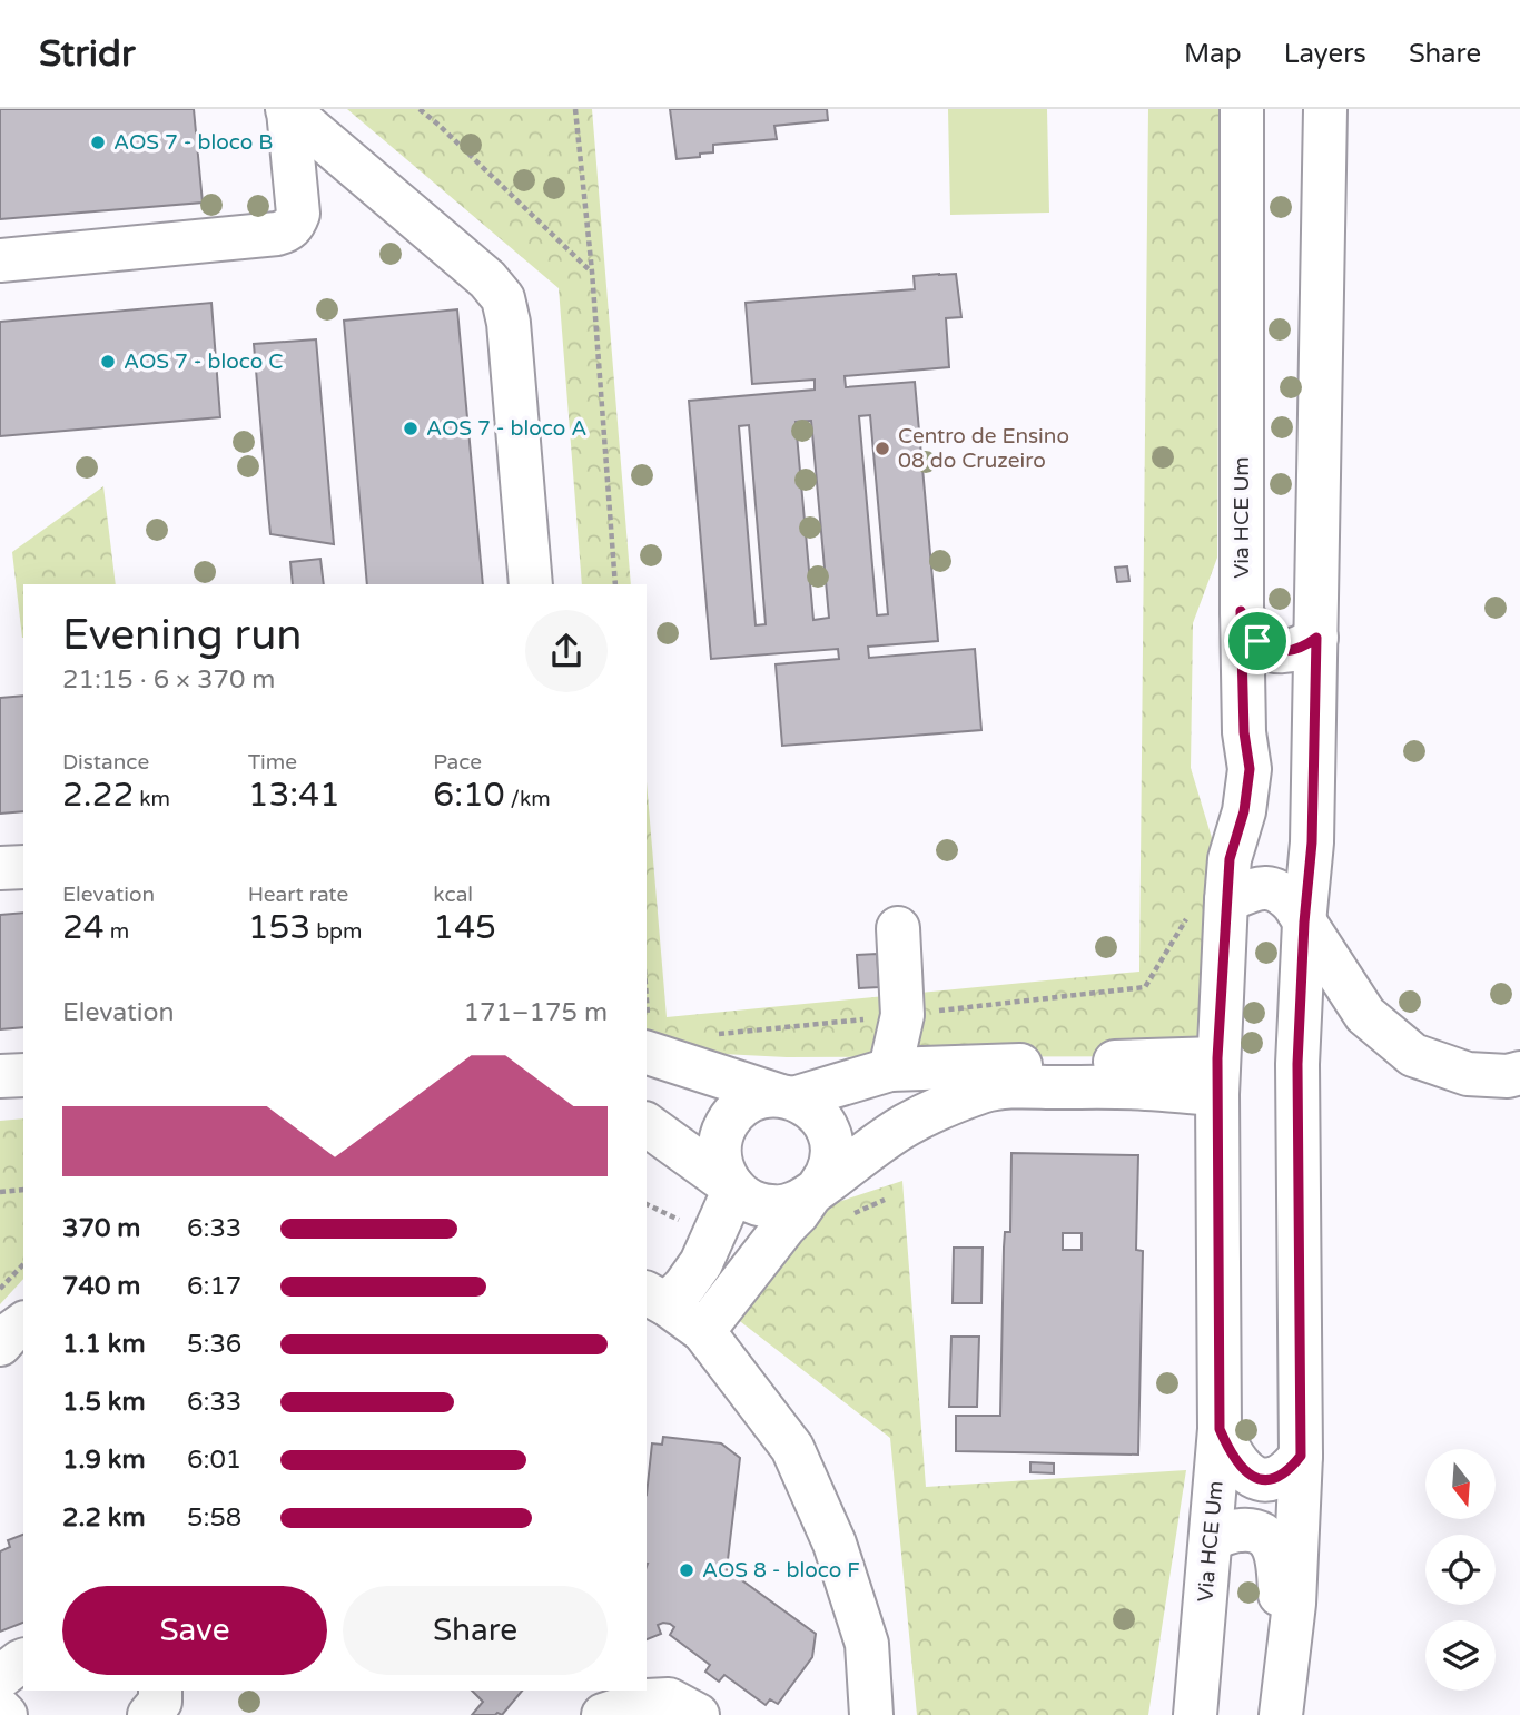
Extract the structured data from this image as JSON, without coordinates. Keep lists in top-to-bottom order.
{
  "streets": {
    "main road": ["Via HCE Um"]
  },
  "places": [
    "AOS 7 - bloco B",
    "AOS 7 - bloco C",
    "AOS 7 - bloco A",
    "Centro de Ensino 08 do Cruzeiro",
    "AOS 8 - bloco F"
  ],
  "north": "bottom",
  "page": {
    "header": "Stridr",
    "nav": ["Map", "Layers", "Share"],
    "heading": ["Evening run", "21:15 · 6 × 370 m"],
    "stats": [
      ["Distance", "2.22 km"],
      ["Time", "13:41"],
      ["Pace", "6:10 /km"],
      ["Elevation", "24 m"],
      ["Heart rate", "153 bpm"],
      ["kcal", "145"]
    ],
    "chart": ["Elevation", "171–175 m"],
    "list": [
      {
        "name": "370 m",
        "note": "6:33"
      },
      {
        "name": "740 m",
        "note": "6:17"
      },
      {
        "name": "1.1 km",
        "note": "5:36"
      },
      {
        "name": "1.5 km",
        "note": "6:33"
      },
      {
        "name": "1.9 km",
        "note": "6:01"
      },
      {
        "name": "2.2 km",
        "note": "5:58"
      }
    ],
    "buttons": ["Save", "Share"]
  }
}
